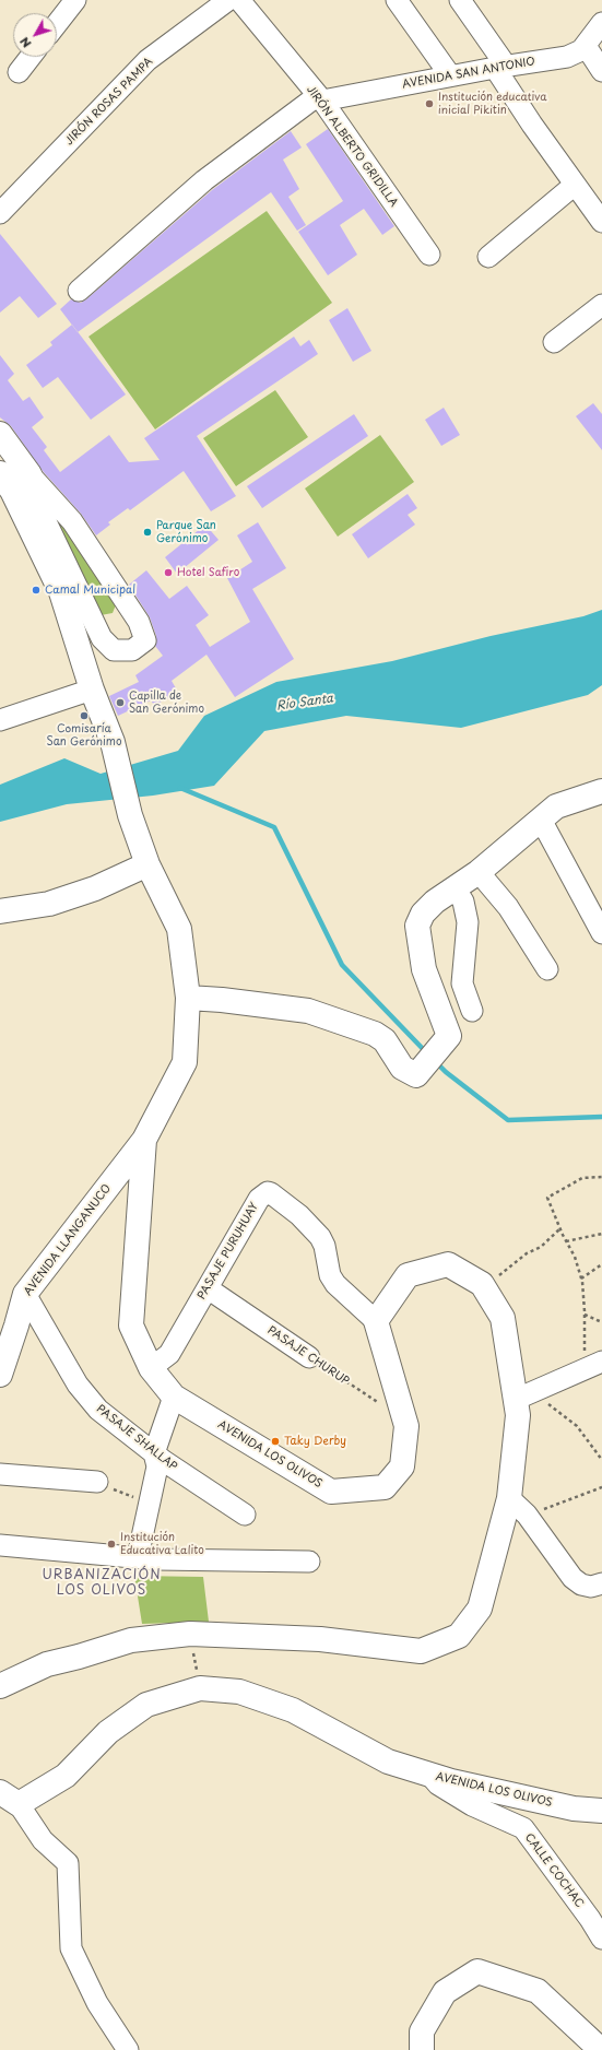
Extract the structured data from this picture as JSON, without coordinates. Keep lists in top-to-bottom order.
{
  "streets": {
    "main road": ["AVENIDA LLANGANUCO", "AVENIDA LOS OLIVOS"],
    "street": [
      "AVENIDA SAN ANTONIO",
      "JIRÓN ROSAS PAMPA",
      "JIRÓN ALBERTO GRIDILLA",
      "PASAJE PURUHUAY",
      "PASAJE CHURUP",
      "PASAJE SHALLAP",
      "CALLE COCHAC"
    ]
  },
  "crossings": [
    ["AVENIDA SAN ANTONIO", "JIRÓN ALBERTO GRIDILLA"],
    ["AVENIDA LLANGANUCO", "PASAJE SHALLAP"],
    ["AVENIDA LLANGANUCO", "AVENIDA LOS OLIVOS"],
    ["PASAJE PURUHUAY", "PASAJE CHURUP"],
    ["PASAJE PURUHUAY", "AVENIDA LOS OLIVOS"],
    ["AVENIDA LOS OLIVOS", "CALLE COCHAC"]
  ],
  "districts": ["URBANIZACIÓN LOS OLIVOS"],
  "water": ["Río Santa"],
  "places": [
    "Institución educativa inicial Pikitin",
    "Parque San Gerónimo",
    "Hotel Safiro",
    "Camal Municipal",
    "Capilla de San Gerónimo",
    "Comisaría San Gerónimo",
    "Taky Derby",
    "Institución Educativa Lalito"
  ],
  "north": "bottom left"
}
